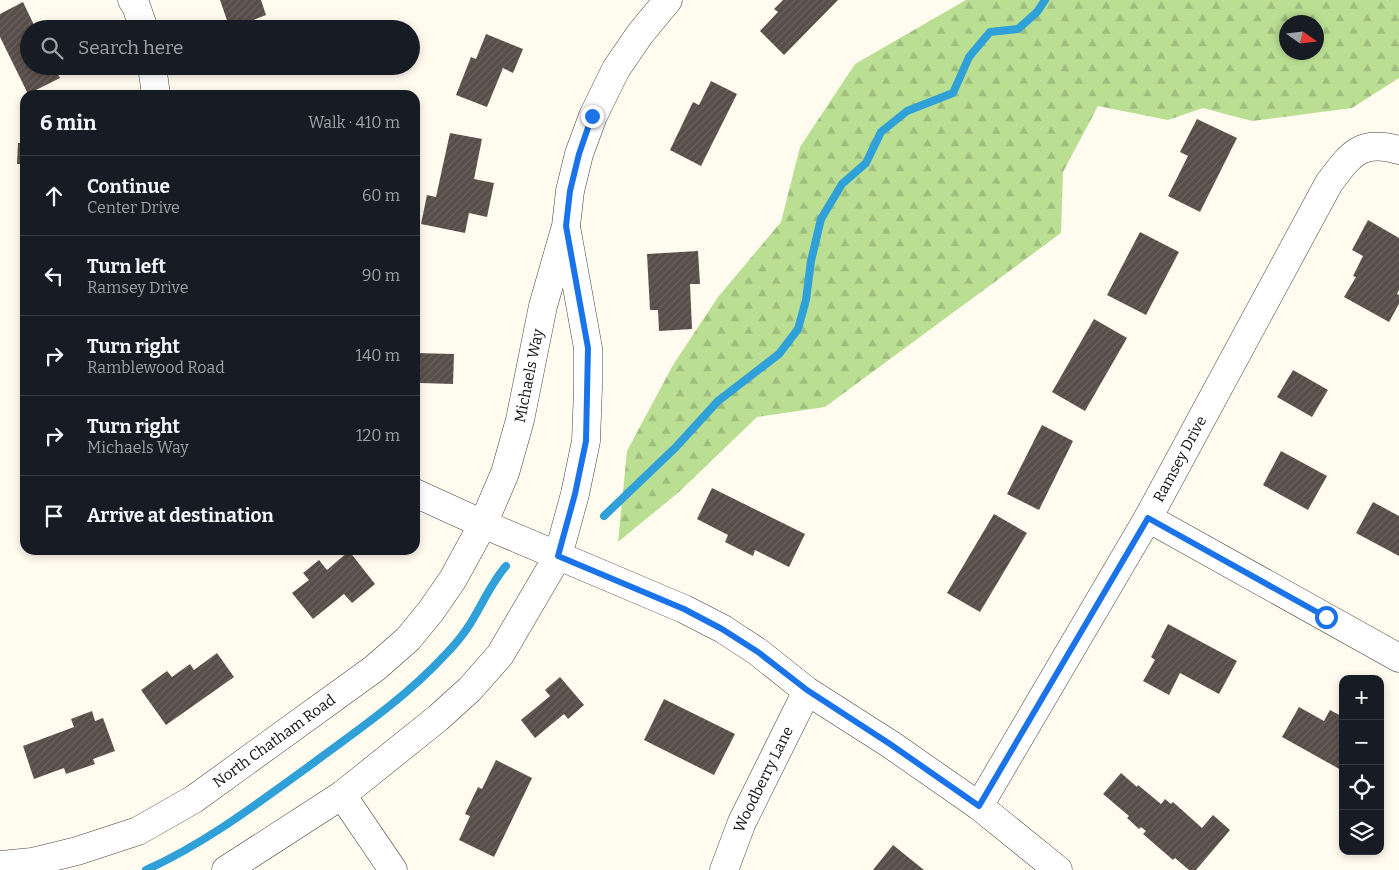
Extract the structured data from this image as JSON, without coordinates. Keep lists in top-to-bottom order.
{
  "streets": {
    "street": [
      "Michaels Way",
      "Ramsey Drive",
      "North Chatham Road",
      "Woodberry Lane"
    ]
  },
  "crossings": [
    ["Michaels Way", "North Chatham Road"]
  ],
  "north": "right",
  "page": {
    "search": "Search here",
    "heading": ["6 min", "Walk · 410 m"],
    "list": [
      ["Continue", "Center Drive", "60 m"],
      ["Turn left", "Ramsey Drive", "90 m"],
      ["Turn right", "Ramblewood Road", "140 m"],
      ["Turn right", "Michaels Way", "120 m"],
      "Arrive at destination"
    ],
    "map_buttons": ["+", "−"]
  }
}
